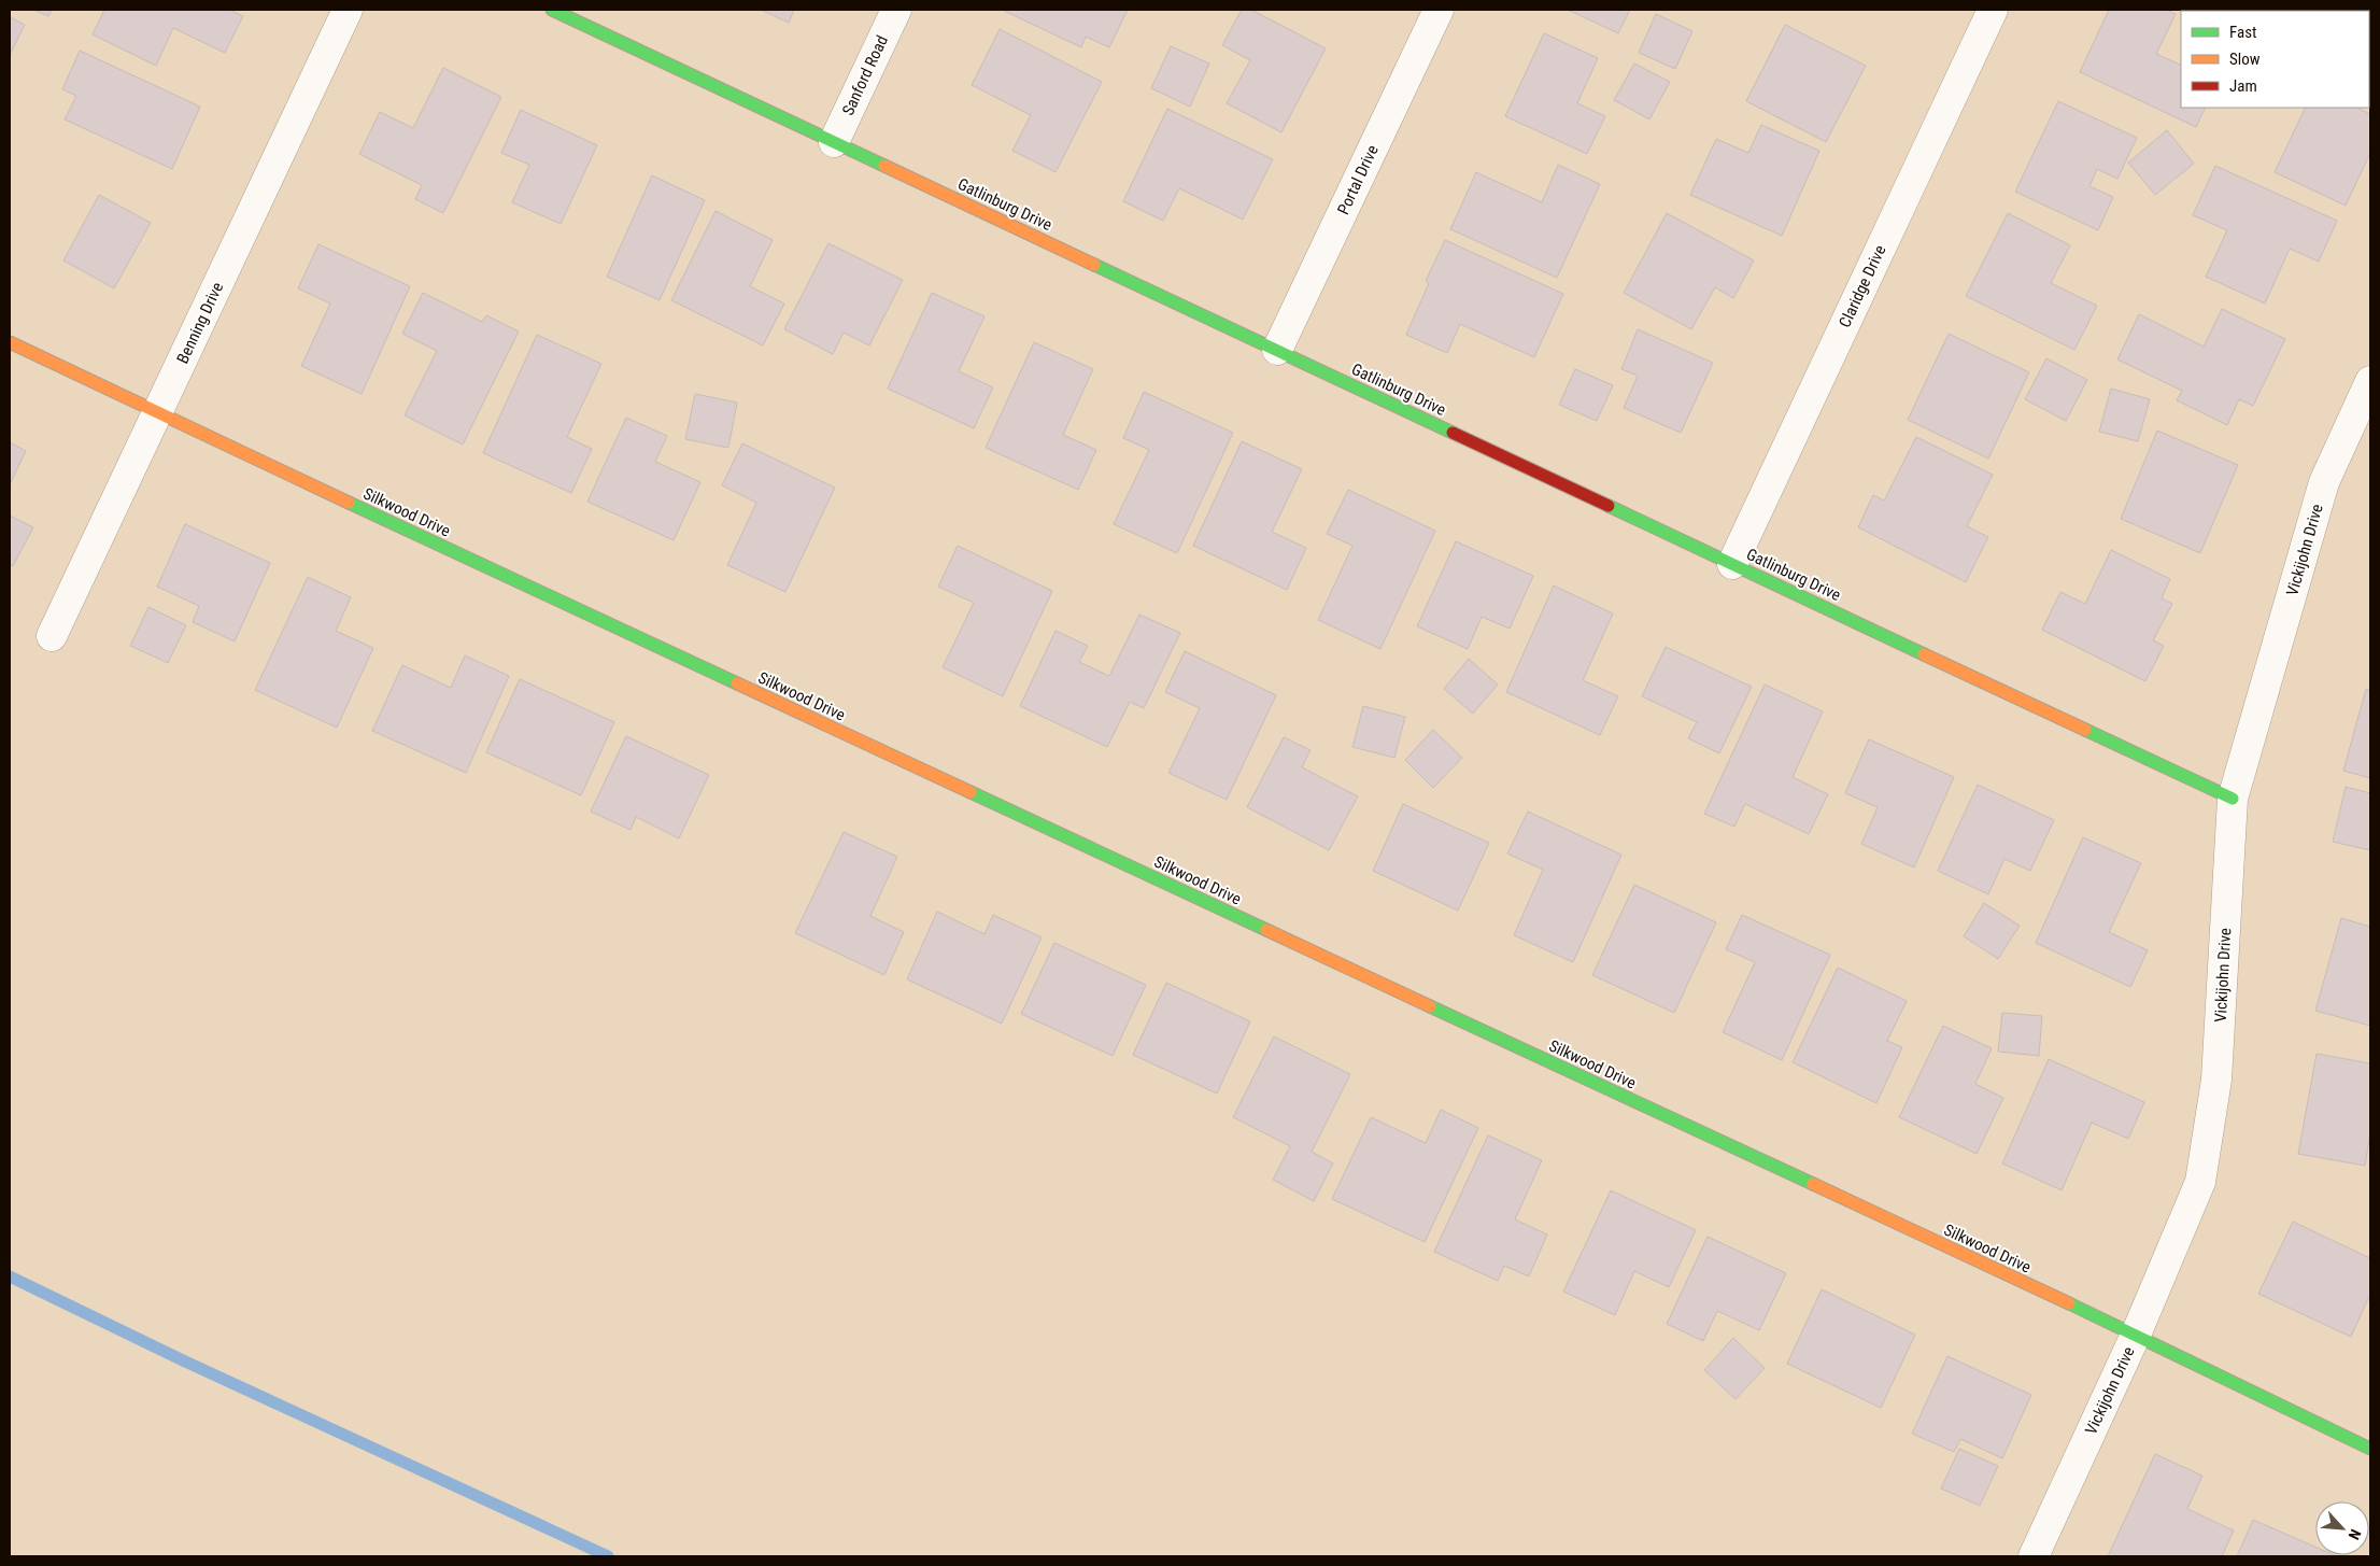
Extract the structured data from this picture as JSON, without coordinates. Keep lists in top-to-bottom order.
{
  "streets": {
    "street": [
      "Sanford Road",
      "Portal Drive",
      "Gatlinburg Drive",
      "Claridge Drive",
      "Benning Drive",
      "Silkwood Drive",
      "Vickijohn Drive"
    ]
  },
  "crossings": [
    ["Sanford Road", "Gatlinburg Drive"],
    ["Portal Drive", "Gatlinburg Drive"],
    ["Gatlinburg Drive", "Claridge Drive"],
    ["Gatlinburg Drive", "Vickijohn Drive"],
    ["Benning Drive", "Silkwood Drive"],
    ["Silkwood Drive", "Vickijohn Drive"]
  ],
  "legend": ["Fast", "Slow", "Jam"],
  "north": "bottom right"
}
